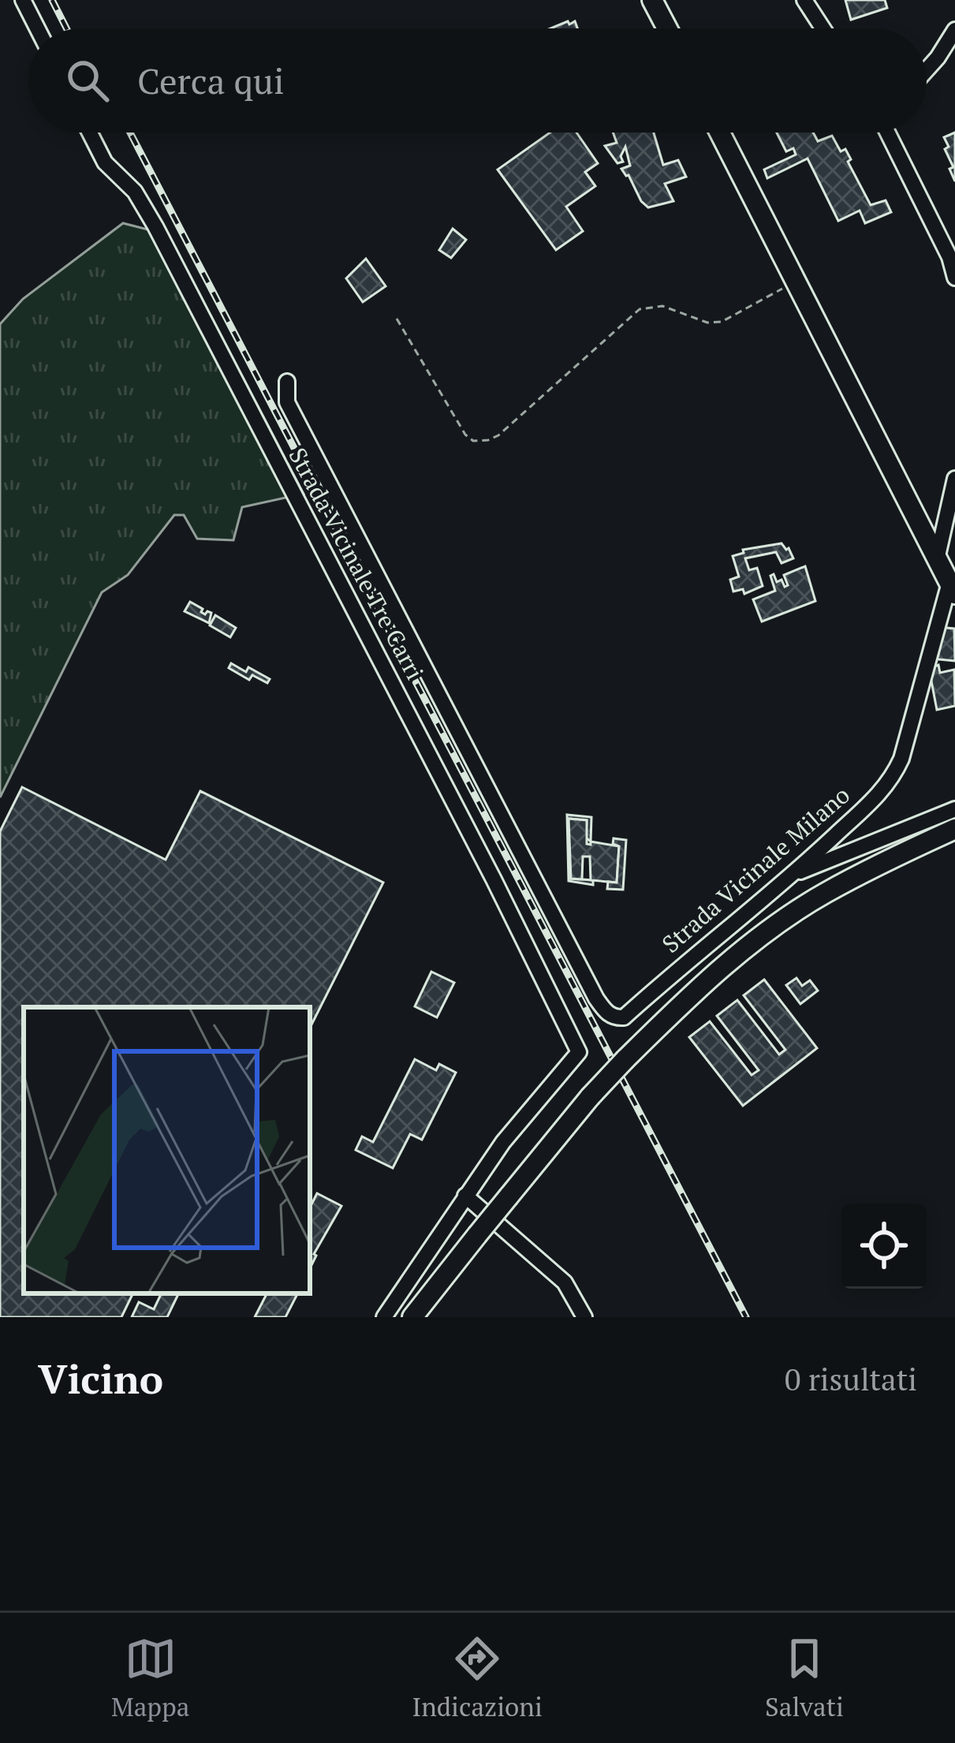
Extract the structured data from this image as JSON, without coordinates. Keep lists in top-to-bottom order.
{
  "streets": {
    "street": ["Strada Vicinale Tre Carri", "Strada Vicinale Milano"]
  },
  "page": {
    "search": "Cerca qui",
    "heading": ["Vicino", "0 risultati"],
    "nav": ["Mappa", "Indicazioni", "Salvati"]
  }
}
